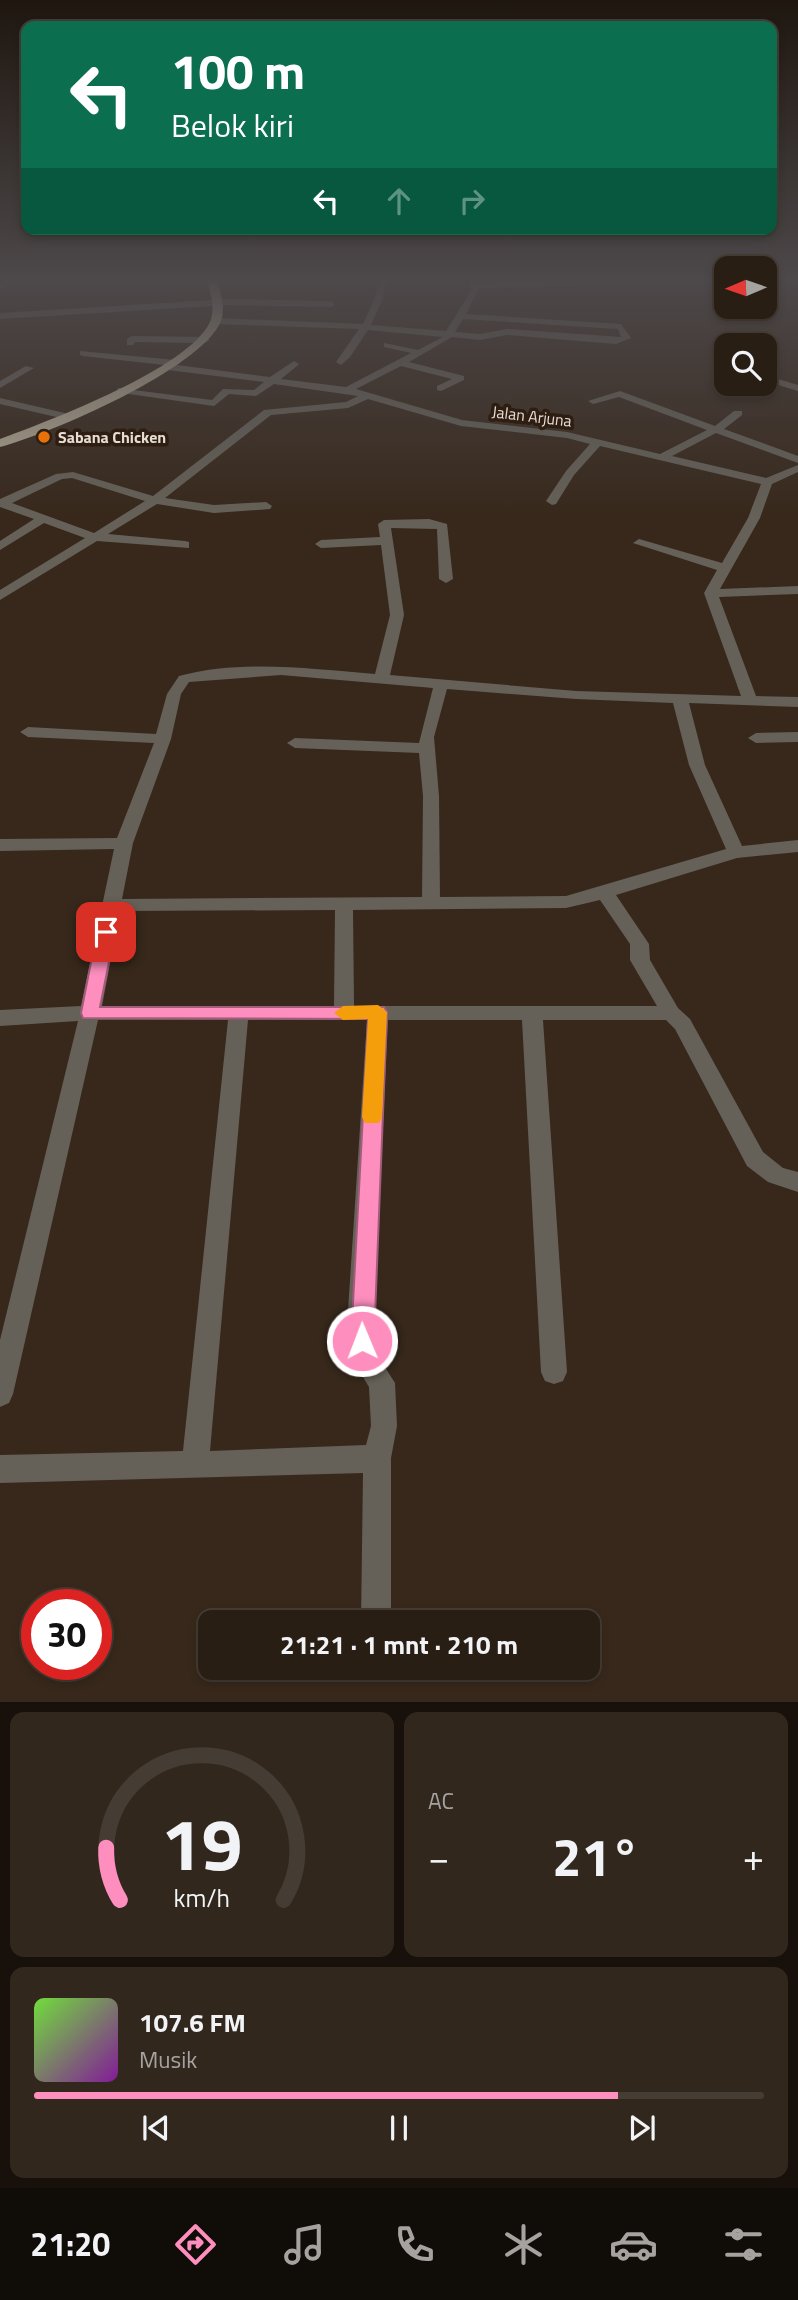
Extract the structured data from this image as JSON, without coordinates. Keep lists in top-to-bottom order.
{
  "streets": {
    "street": ["Jalan Arjuna"]
  },
  "places": ["Sabana Chicken"],
  "north": "left",
  "page": {
    "turn": ["100 m", "Belok kiri"],
    "limit": "30",
    "trip": "21:21 · 1 mnt · 210 m",
    "tile": "AC",
    "heat": ["−", "21°", "+"],
    "song": ["107.6 FM", "Musik"],
    "tabs": "21:20",
    "gauge": ["19", "km/h"]
  }
}
